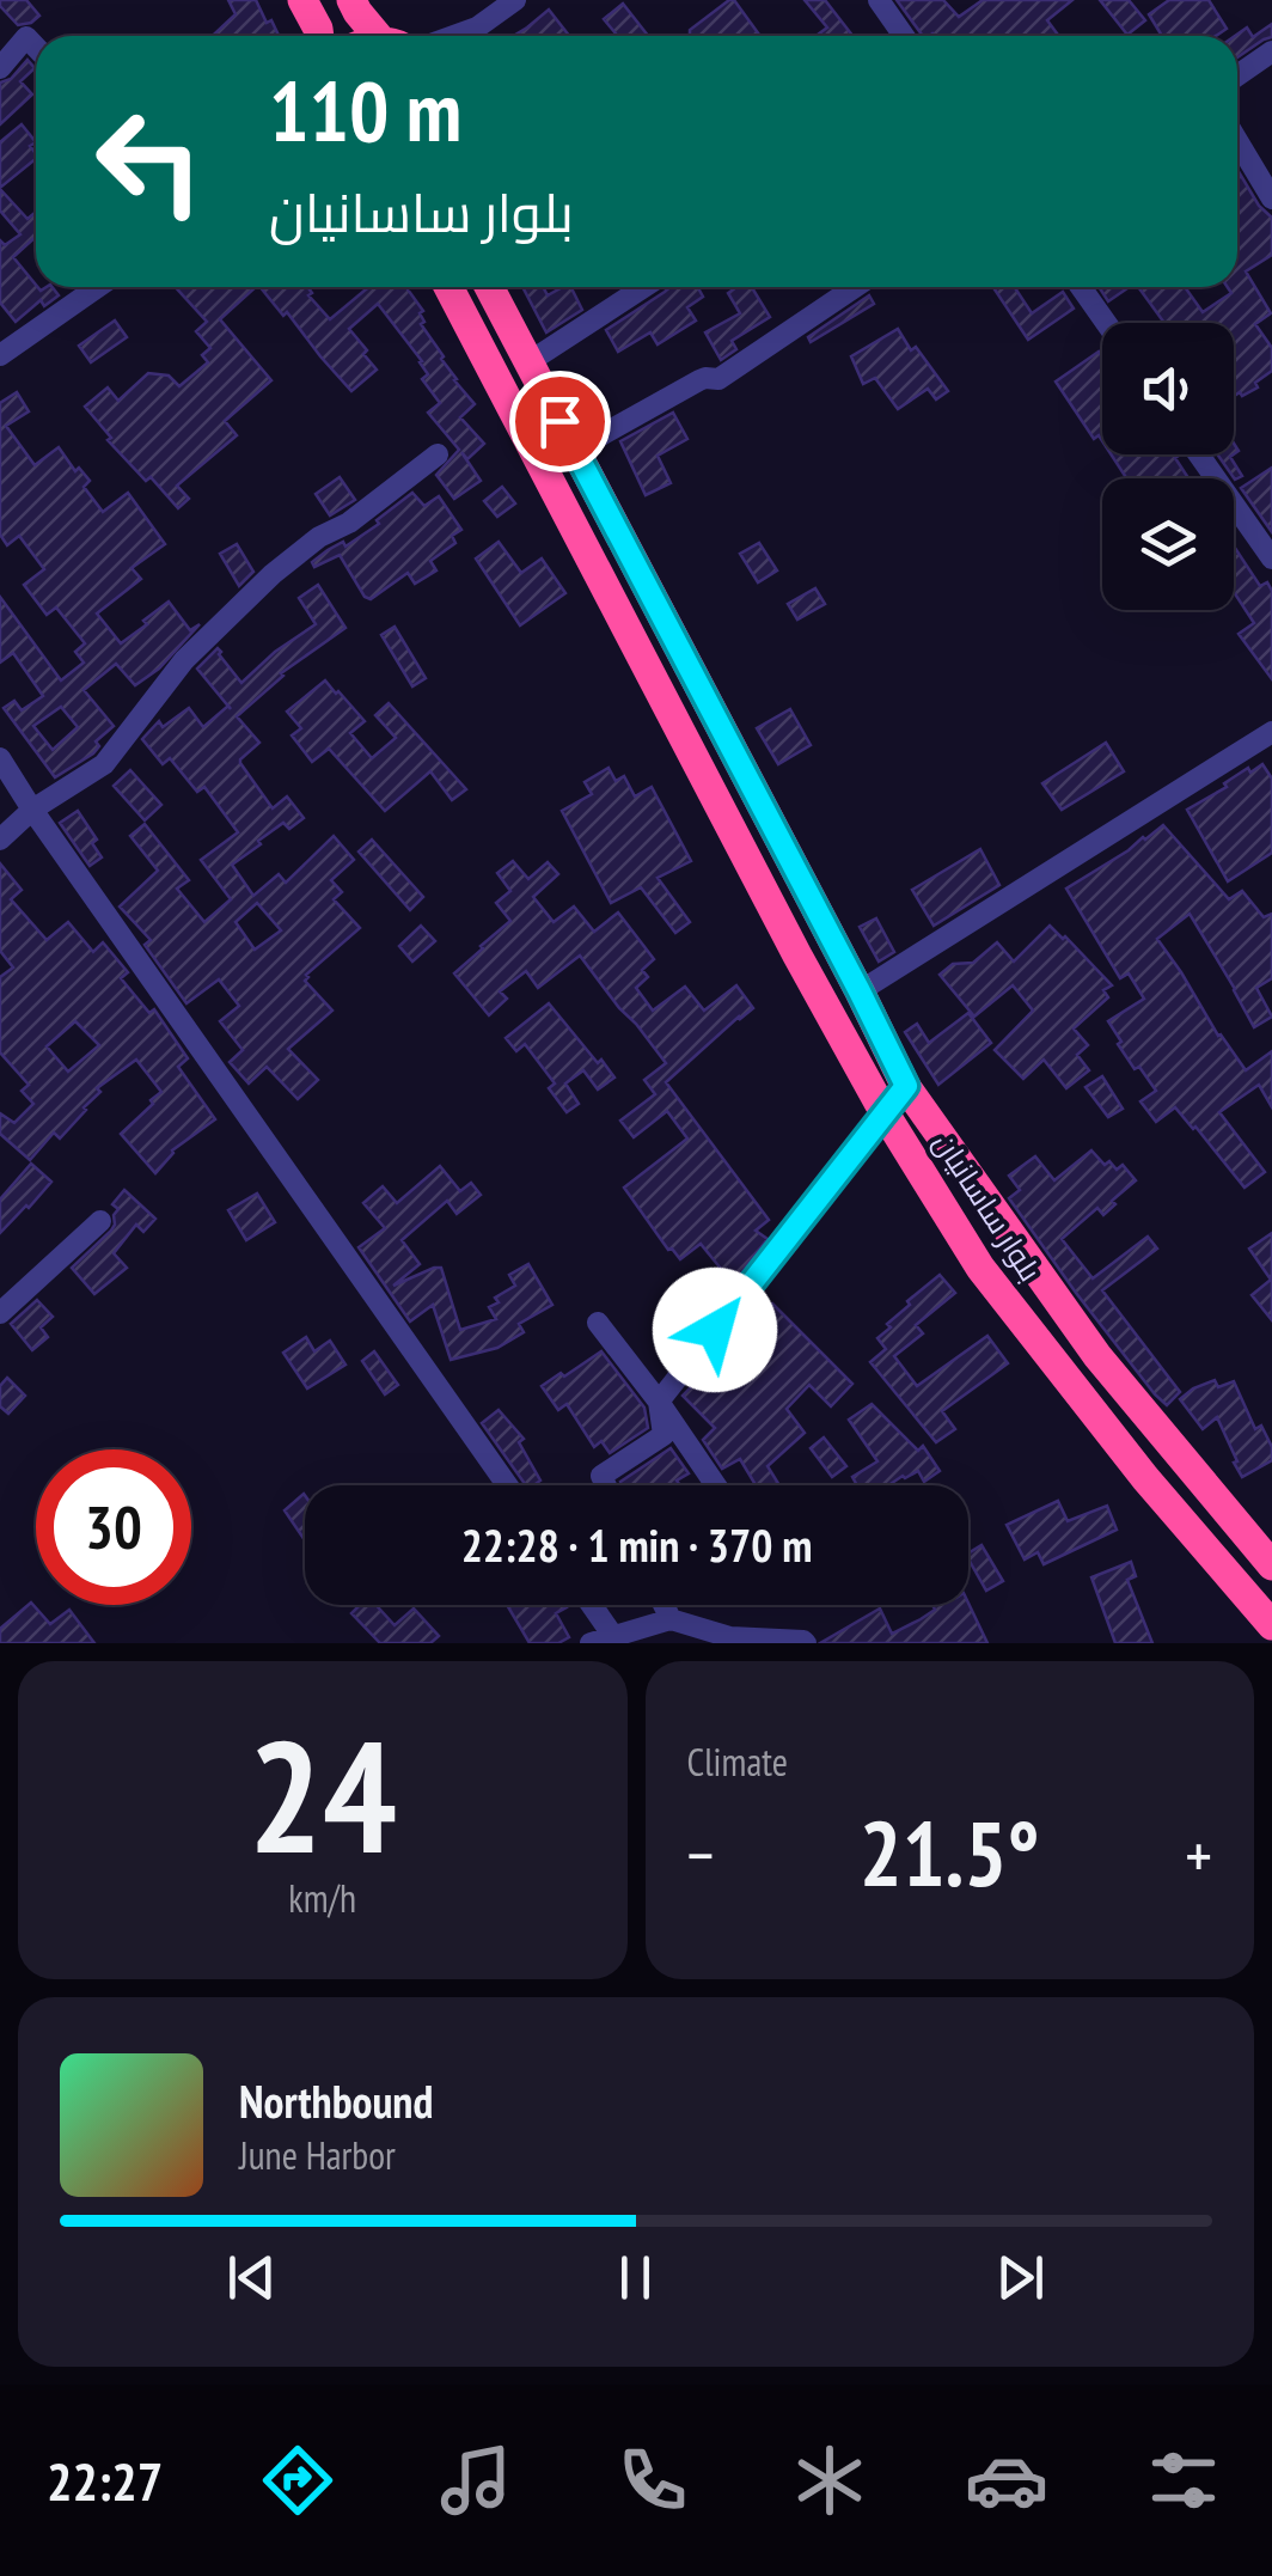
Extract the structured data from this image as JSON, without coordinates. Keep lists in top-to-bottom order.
{
  "streets": {
    "highway": ["بلوار ساسانیان"]
  },
  "page": {
    "turn": ["110 m", "بلوار ساسانیان"],
    "limit": "30",
    "trip": "22:28 · 1 min · 370 m",
    "tile": [
      ["24", "km/h"],
      "Climate"
    ],
    "heat": ["−", "21.5°", "+"],
    "song": ["Northbound", "June Harbor"],
    "tabs": "22:27"
  }
}
